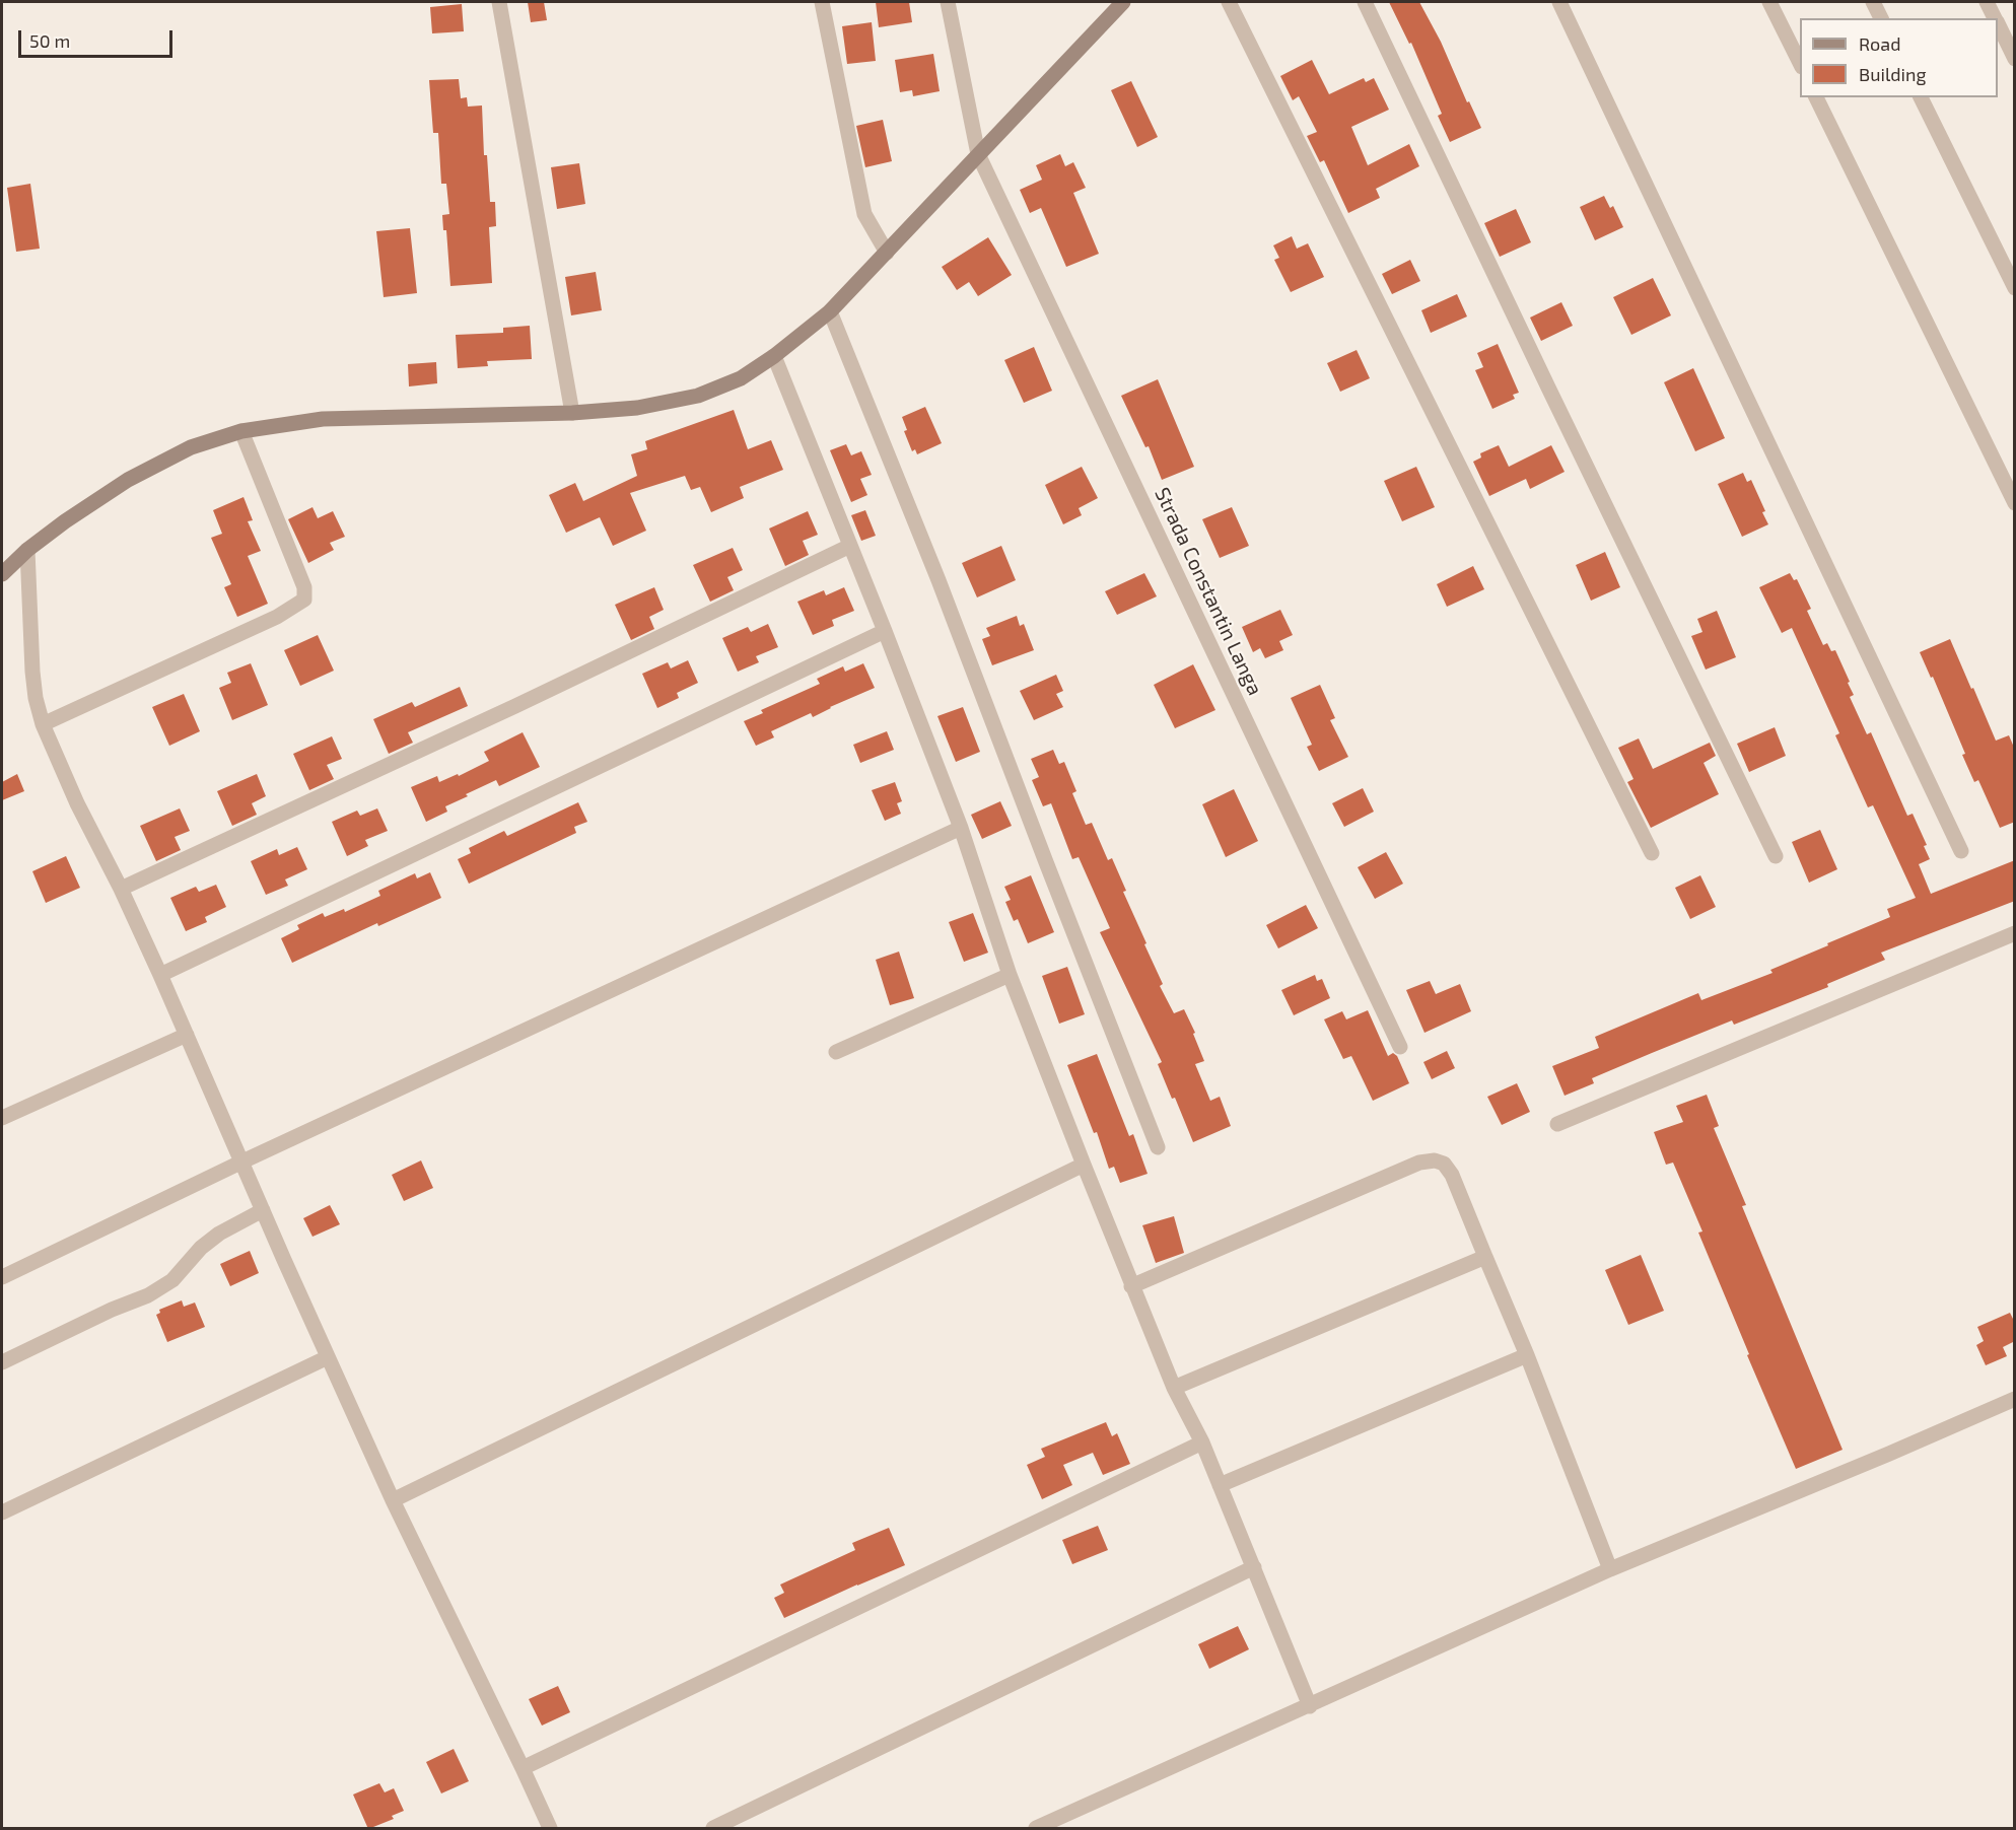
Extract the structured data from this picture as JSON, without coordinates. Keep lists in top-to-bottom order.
{
  "streets": {
    "street": ["Strada Constantin Langa"]
  },
  "legend": ["Road", "Building"],
  "scale_bar": "50 m"
}
